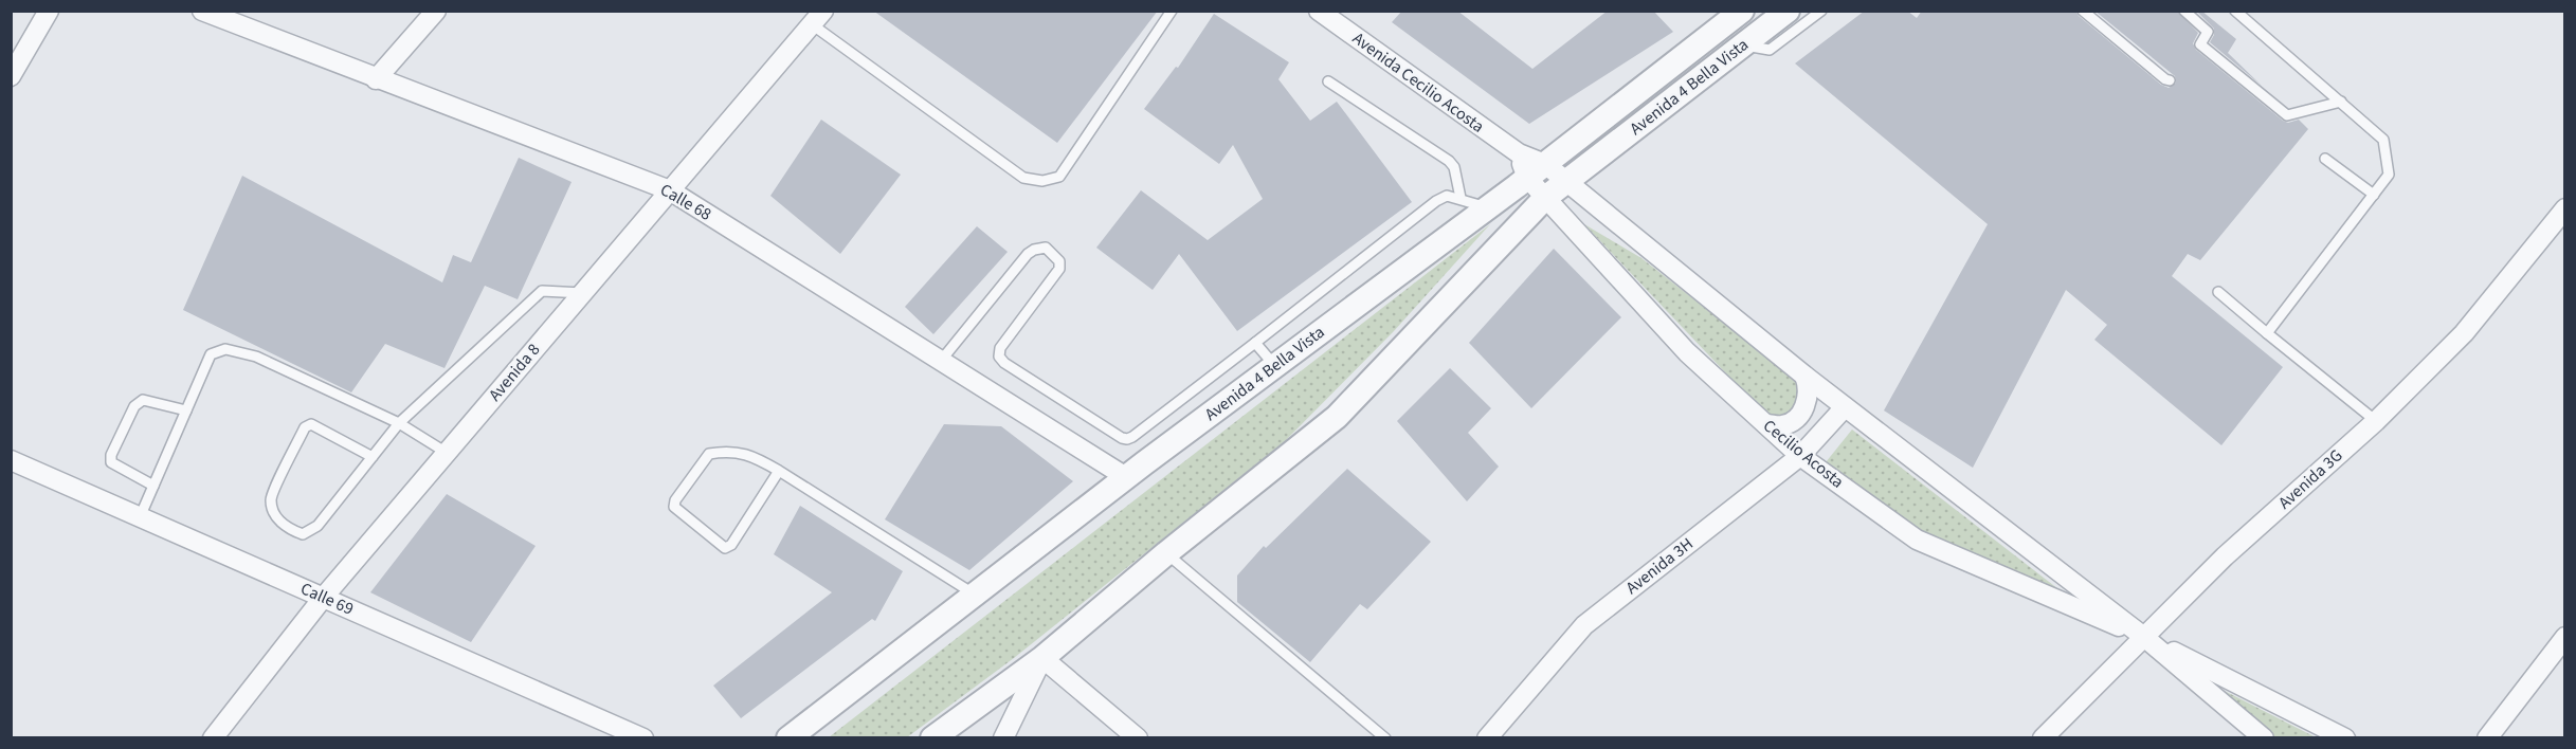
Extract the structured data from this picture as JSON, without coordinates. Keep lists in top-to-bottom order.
{
  "streets": {
    "street": [
      "Avenida Cecilio Acosta",
      "Avenida 4 Bella Vista",
      "Calle 68",
      "Avenida 8",
      "Cecilio Acosta",
      "Avenida 3G",
      "Avenida 3H",
      "Calle 69"
    ]
  },
  "crossings": [
    ["Avenida Cecilio Acosta", "Avenida 4 Bella Vista"],
    ["Avenida Cecilio Acosta", "Cecilio Acosta"],
    ["Avenida 4 Bella Vista", "Calle 68"],
    ["Avenida 4 Bella Vista", "Cecilio Acosta"],
    ["Calle 68", "Avenida 8"],
    ["Avenida 8", "Calle 69"],
    ["Cecilio Acosta", "Avenida 3G"],
    ["Cecilio Acosta", "Avenida 3H"]
  ]
}
